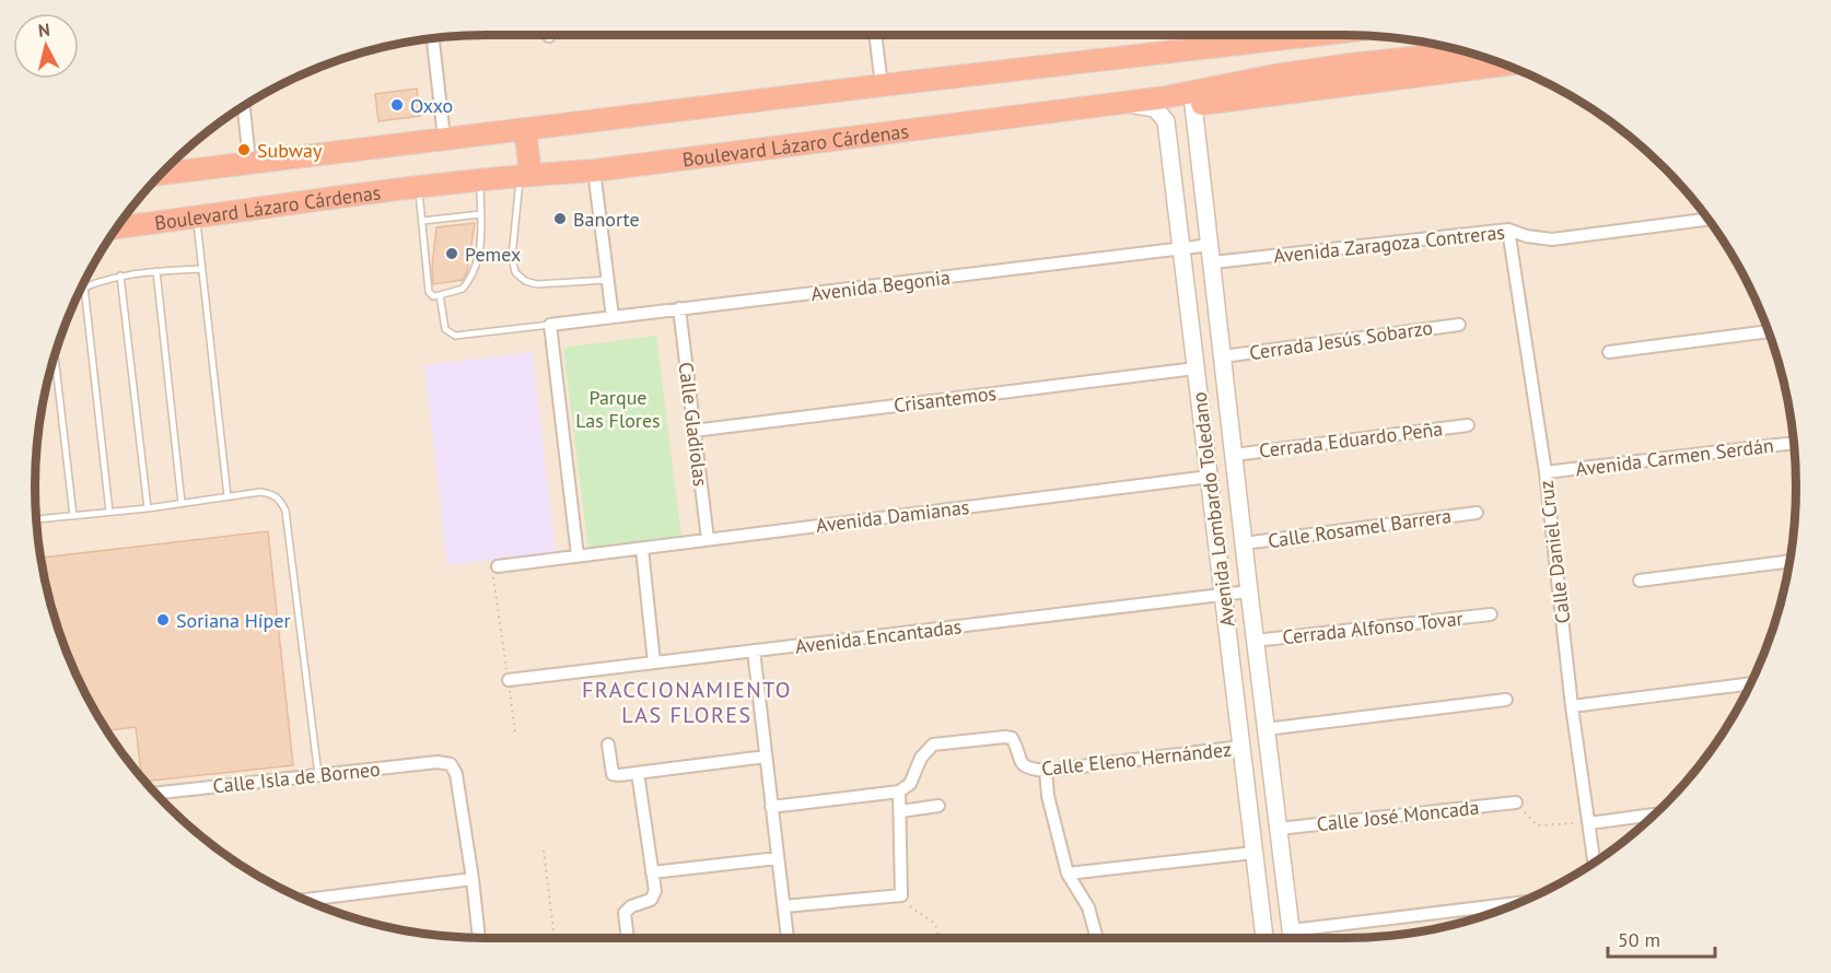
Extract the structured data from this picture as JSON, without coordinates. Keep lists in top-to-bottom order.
{
  "streets": {
    "highway": ["Boulevard Lázaro Cárdenas"],
    "main road": ["Avenida Lombardo Toledano"],
    "street": [
      "Avenida Zaragoza Contreras",
      "Avenida Begonia",
      "Cerrada Jesús Sobarzo",
      "Crisantemos",
      "Calle Gladiolas",
      "Cerrada Eduardo Peña",
      "Avenida Carmen Serdán",
      "Avenida Damianas",
      "Calle Rosamel Barrera",
      "Calle Daniel Cruz",
      "Cerrada Alfonso Tovar",
      "Avenida Encantadas",
      "Calle Eleno Hernández",
      "Calle Isla de Borneo",
      "Calle José Moncada"
    ]
  },
  "crossings": [
    ["Boulevard Lázaro Cárdenas", "Avenida Lombardo Toledano"],
    ["Avenida Zaragoza Contreras", "Avenida Lombardo Toledano"],
    ["Avenida Zaragoza Contreras", "Calle Daniel Cruz"],
    ["Avenida Begonia", "Calle Gladiolas"],
    ["Avenida Begonia", "Avenida Lombardo Toledano"],
    ["Cerrada Jesús Sobarzo", "Avenida Lombardo Toledano"],
    ["Crisantemos", "Calle Gladiolas"],
    ["Crisantemos", "Avenida Lombardo Toledano"],
    ["Calle Gladiolas", "Avenida Damianas"],
    ["Cerrada Eduardo Peña", "Avenida Lombardo Toledano"],
    ["Avenida Carmen Serdán", "Calle Daniel Cruz"],
    ["Avenida Lombardo Toledano", "Avenida Damianas"],
    ["Avenida Lombardo Toledano", "Calle Rosamel Barrera"],
    ["Avenida Lombardo Toledano", "Cerrada Alfonso Tovar"],
    ["Avenida Lombardo Toledano", "Avenida Encantadas"],
    ["Avenida Lombardo Toledano", "Calle Eleno Hernández"],
    ["Avenida Lombardo Toledano", "Calle José Moncada"]
  ],
  "districts": ["FRACCIONAMIENTO LAS FLORES"],
  "parks": ["Parque Las Flores"],
  "places": [
    "Oxxo",
    "Subway",
    "Banorte",
    "Pemex",
    "Soriana Híper"
  ],
  "scale_bar": "50 m",
  "north": "top"
}
